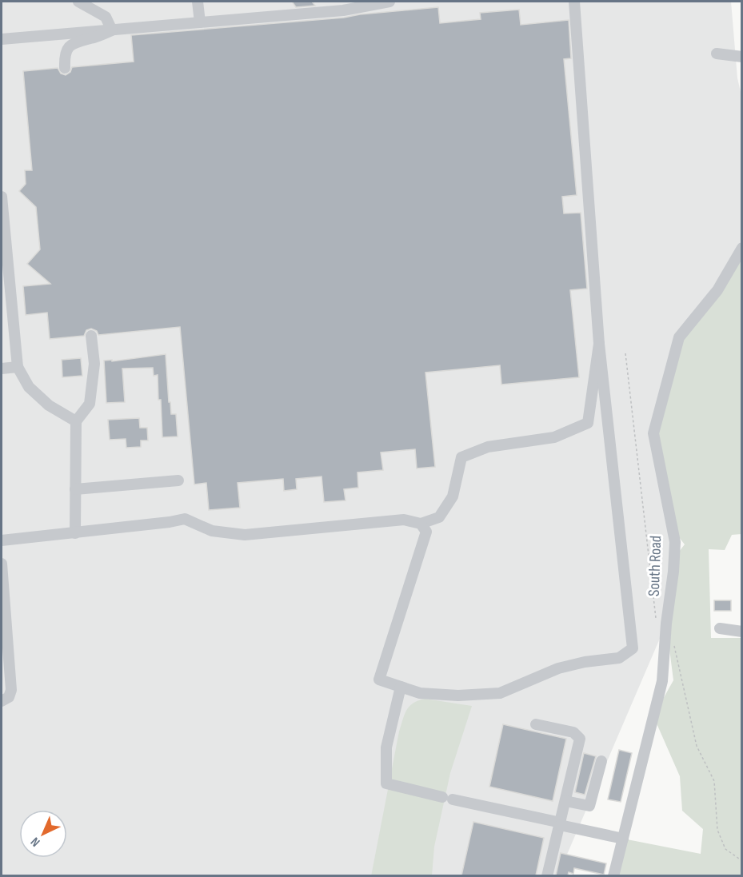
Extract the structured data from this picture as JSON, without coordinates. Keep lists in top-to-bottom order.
{
  "streets": {
    "street": ["South Road"]
  },
  "north": "bottom left"
}
